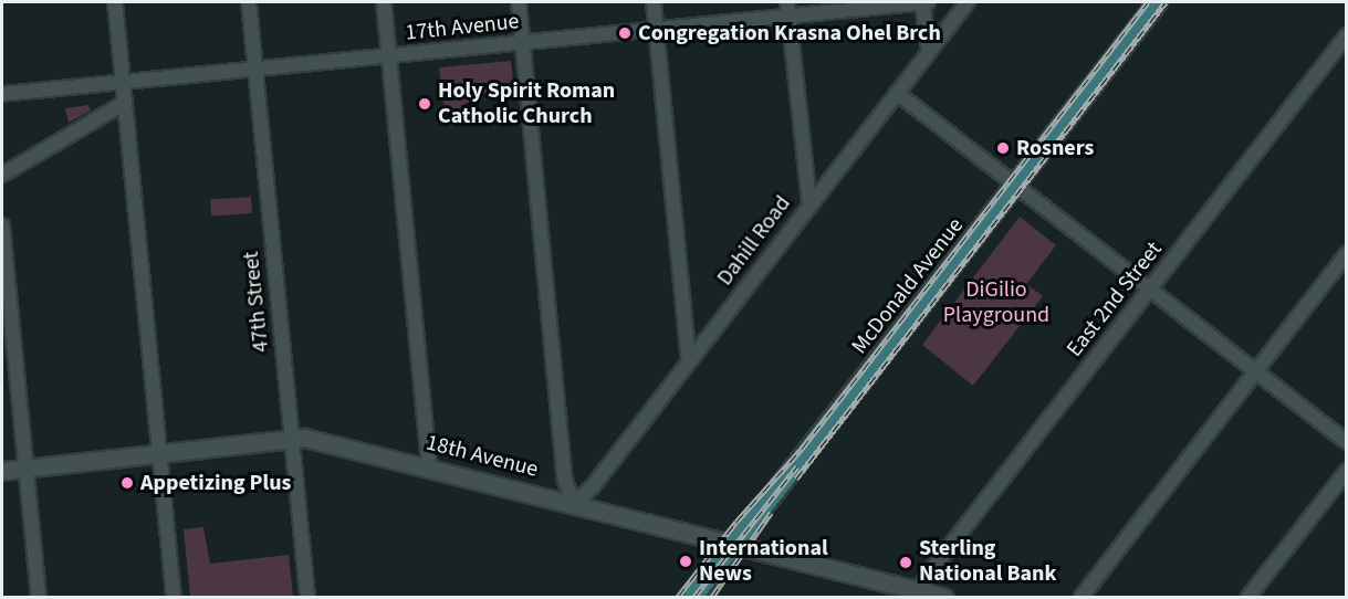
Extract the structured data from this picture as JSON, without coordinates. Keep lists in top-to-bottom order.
{
  "streets": {
    "main road": ["McDonald Avenue"],
    "street": [
      "17th Avenue",
      "Dahill Road",
      "East 2nd Street",
      "47th Street",
      "18th Avenue"
    ]
  },
  "crossings": [
    ["17th Avenue", "47th Street"],
    ["Dahill Road", "18th Avenue"],
    ["McDonald Avenue", "18th Avenue"],
    ["East 2nd Street", "18th Avenue"],
    ["47th Street", "18th Avenue"]
  ],
  "parks": ["DiGilio Playground"],
  "places": [
    "Congregation Krasna Ohel Brch",
    "Holy Spirit Roman Catholic Church",
    "Rosners",
    "Appetizing Plus",
    "International News",
    "Sterling National Bank"
  ]
}
